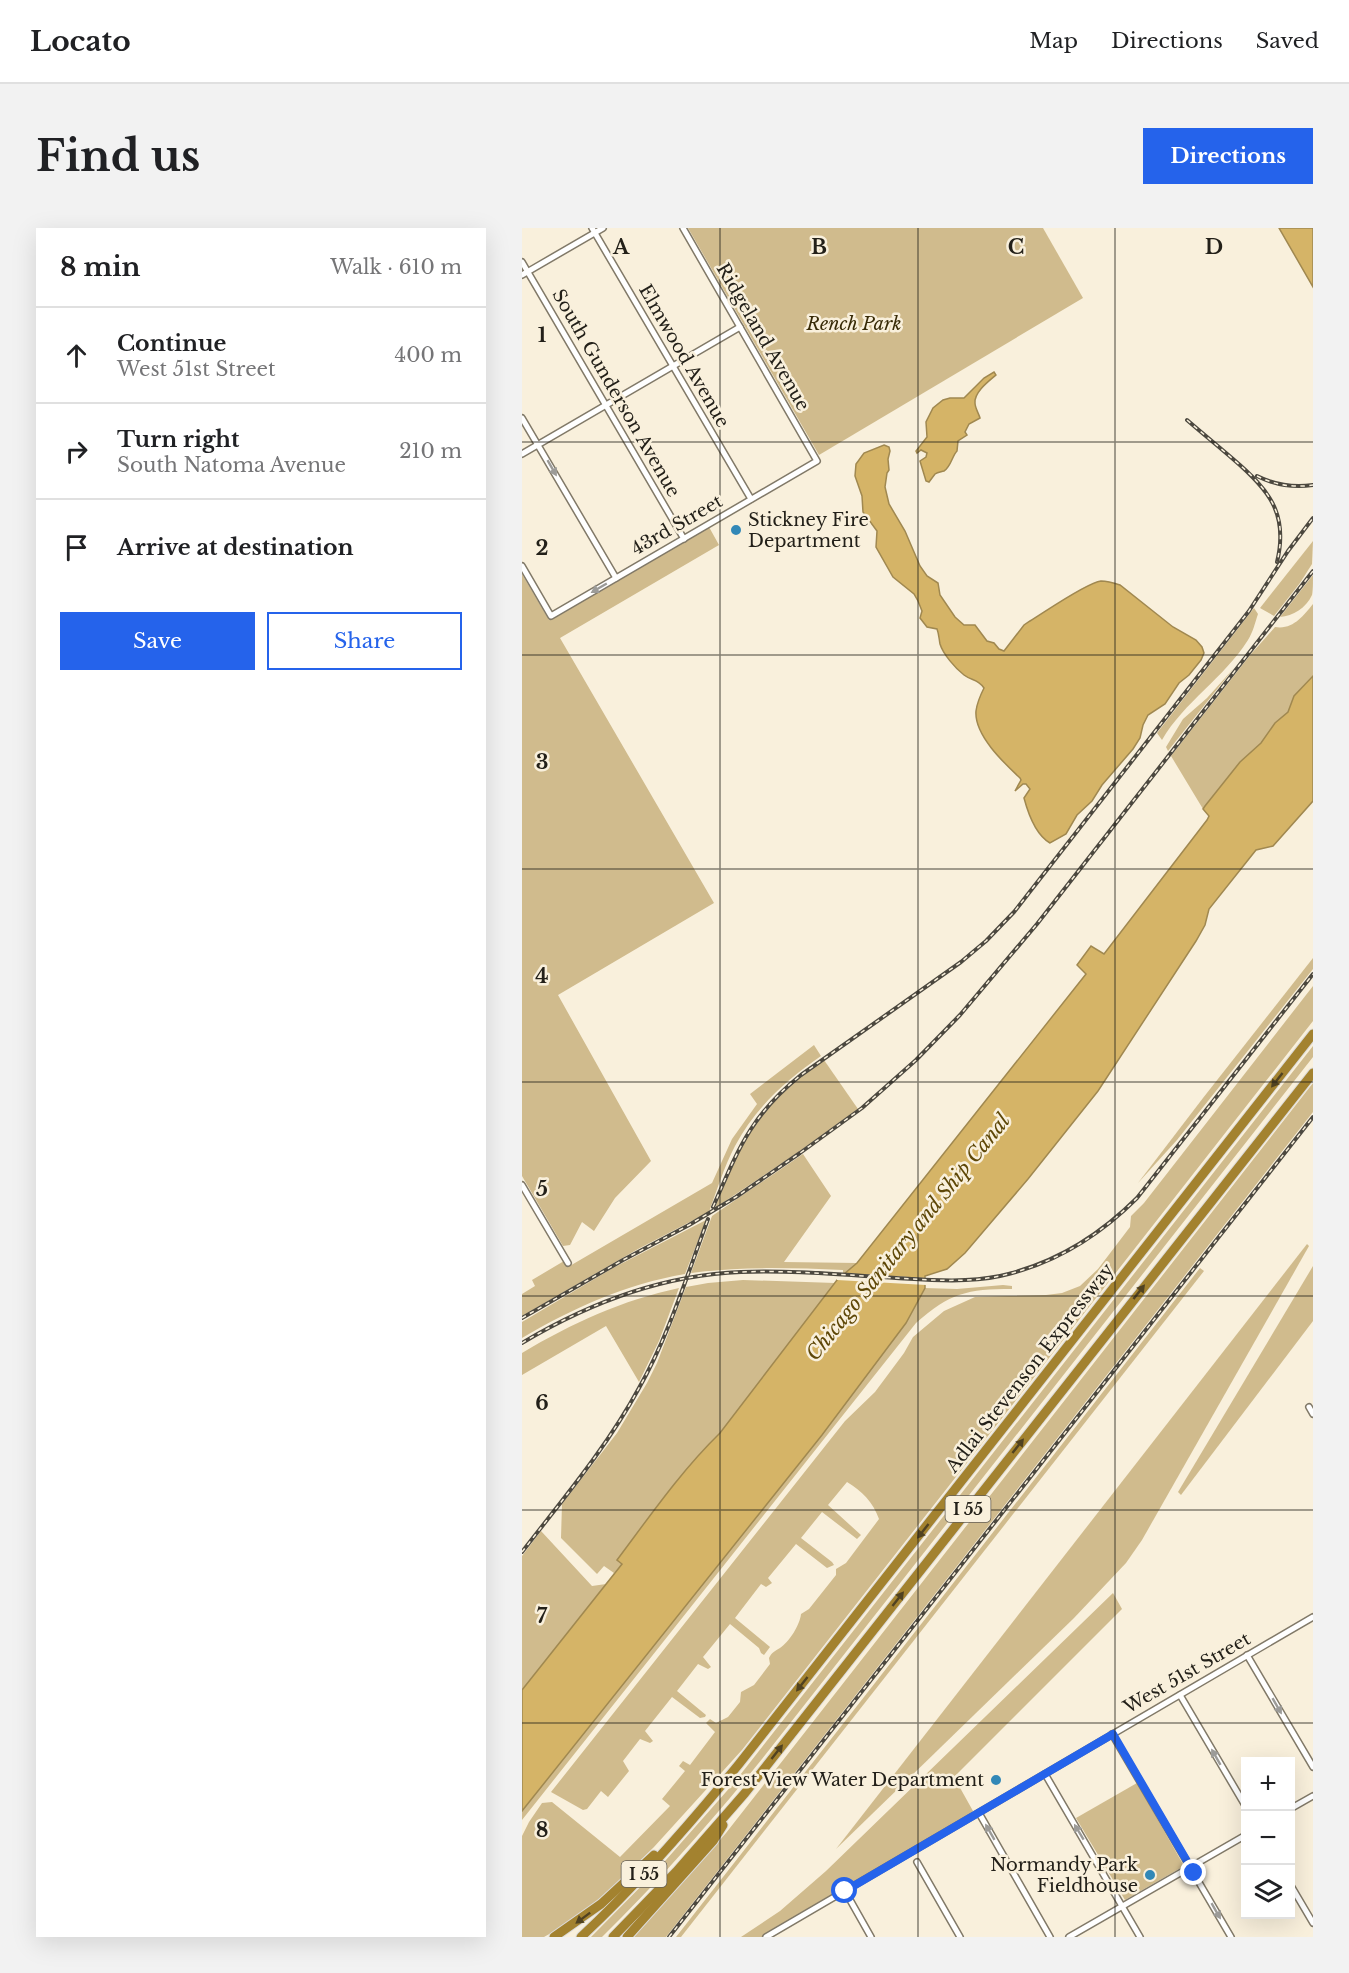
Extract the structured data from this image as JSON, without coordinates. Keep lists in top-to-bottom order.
{
  "streets": {
    "highway": ["Adlai Stevenson Expressway", "I 55"],
    "street": [
      "Ridgeland Avenue",
      "Elmwood Avenue",
      "South Gunderson Avenue",
      "43rd Street",
      "West 51st Street"
    ]
  },
  "crossings": [
    ["Ridgeland Avenue", "43rd Street"],
    ["Elmwood Avenue", "43rd Street"],
    ["South Gunderson Avenue", "43rd Street"]
  ],
  "water": ["Chicago Sanitary and Ship Canal"],
  "parks": ["Rench Park"],
  "places": ["Stickney Fire Department", "Forest View Water Department", "Normandy Park Fieldhouse"],
  "page": {
    "header": "Locato",
    "nav": ["Map", "Directions", "Saved"],
    "buttons": [
      "Directions",
      ["Save", "Share"]
    ],
    "title": "Find us",
    "heading": ["8 min", "Walk · 610 m"],
    "list": [
      ["Continue", "West 51st Street", "400 m"],
      ["Turn right", "South Natoma Avenue", "210 m"],
      "Arrive at destination"
    ],
    "map_buttons": ["+", "−"]
  },
  "grid": {
    "columns": [
      "A",
      "B",
      "C",
      "D"
    ],
    "rows": [
      "1",
      "2",
      "3",
      "4",
      "5",
      "6",
      "7",
      "8"
    ]
  }
}
